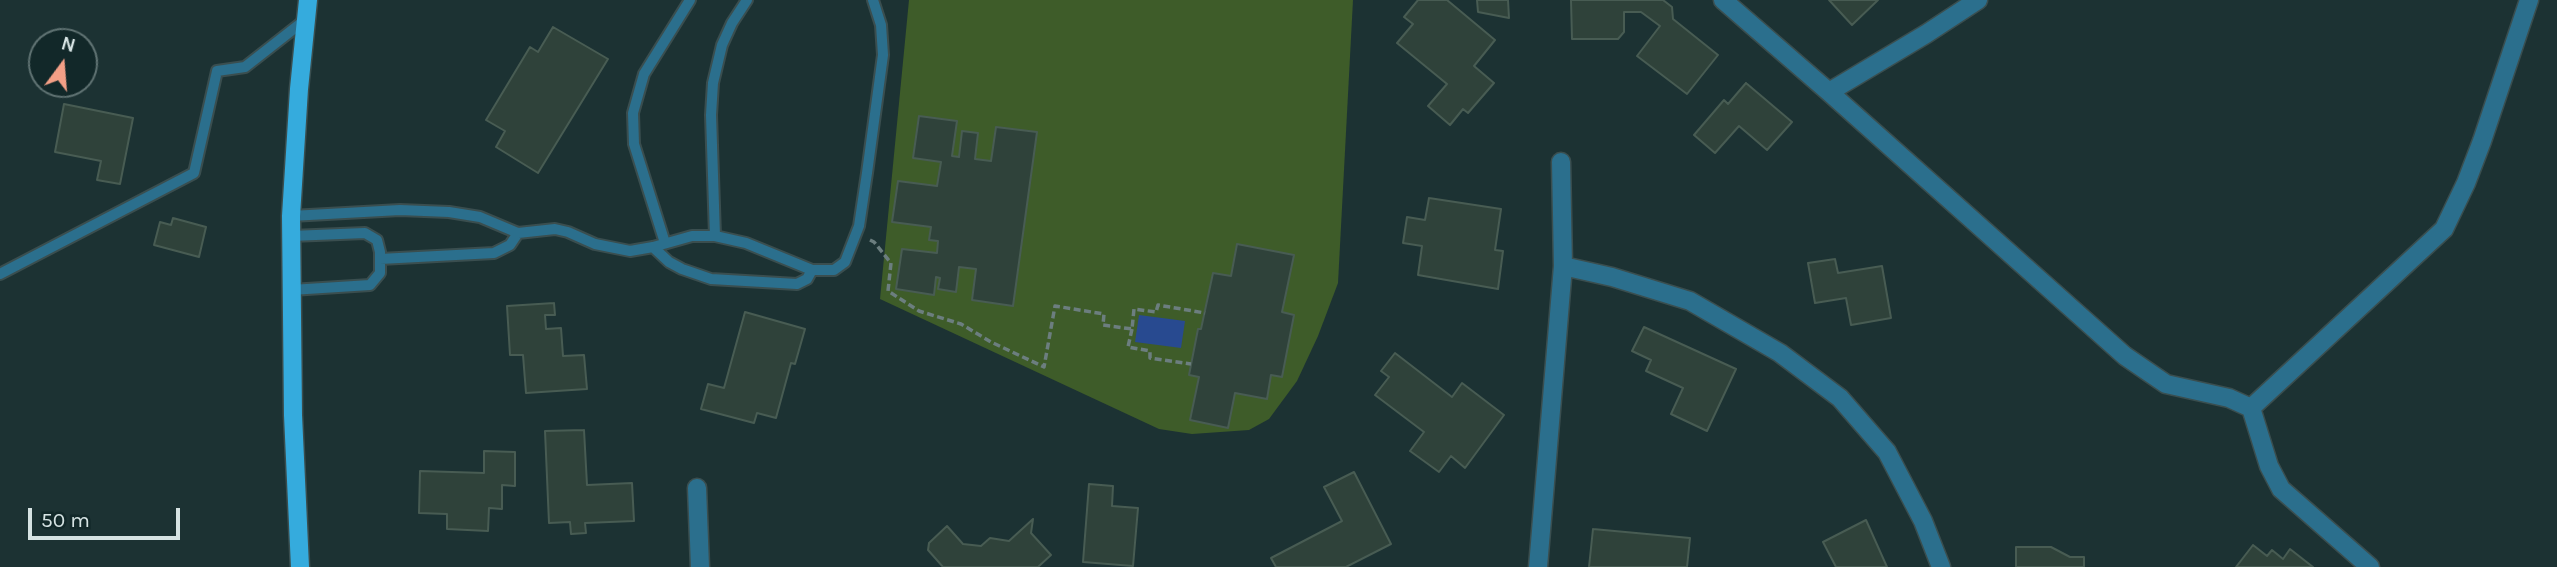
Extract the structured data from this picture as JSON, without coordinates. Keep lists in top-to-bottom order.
{
  "scale_bar": "50 m",
  "north": "top"
}
